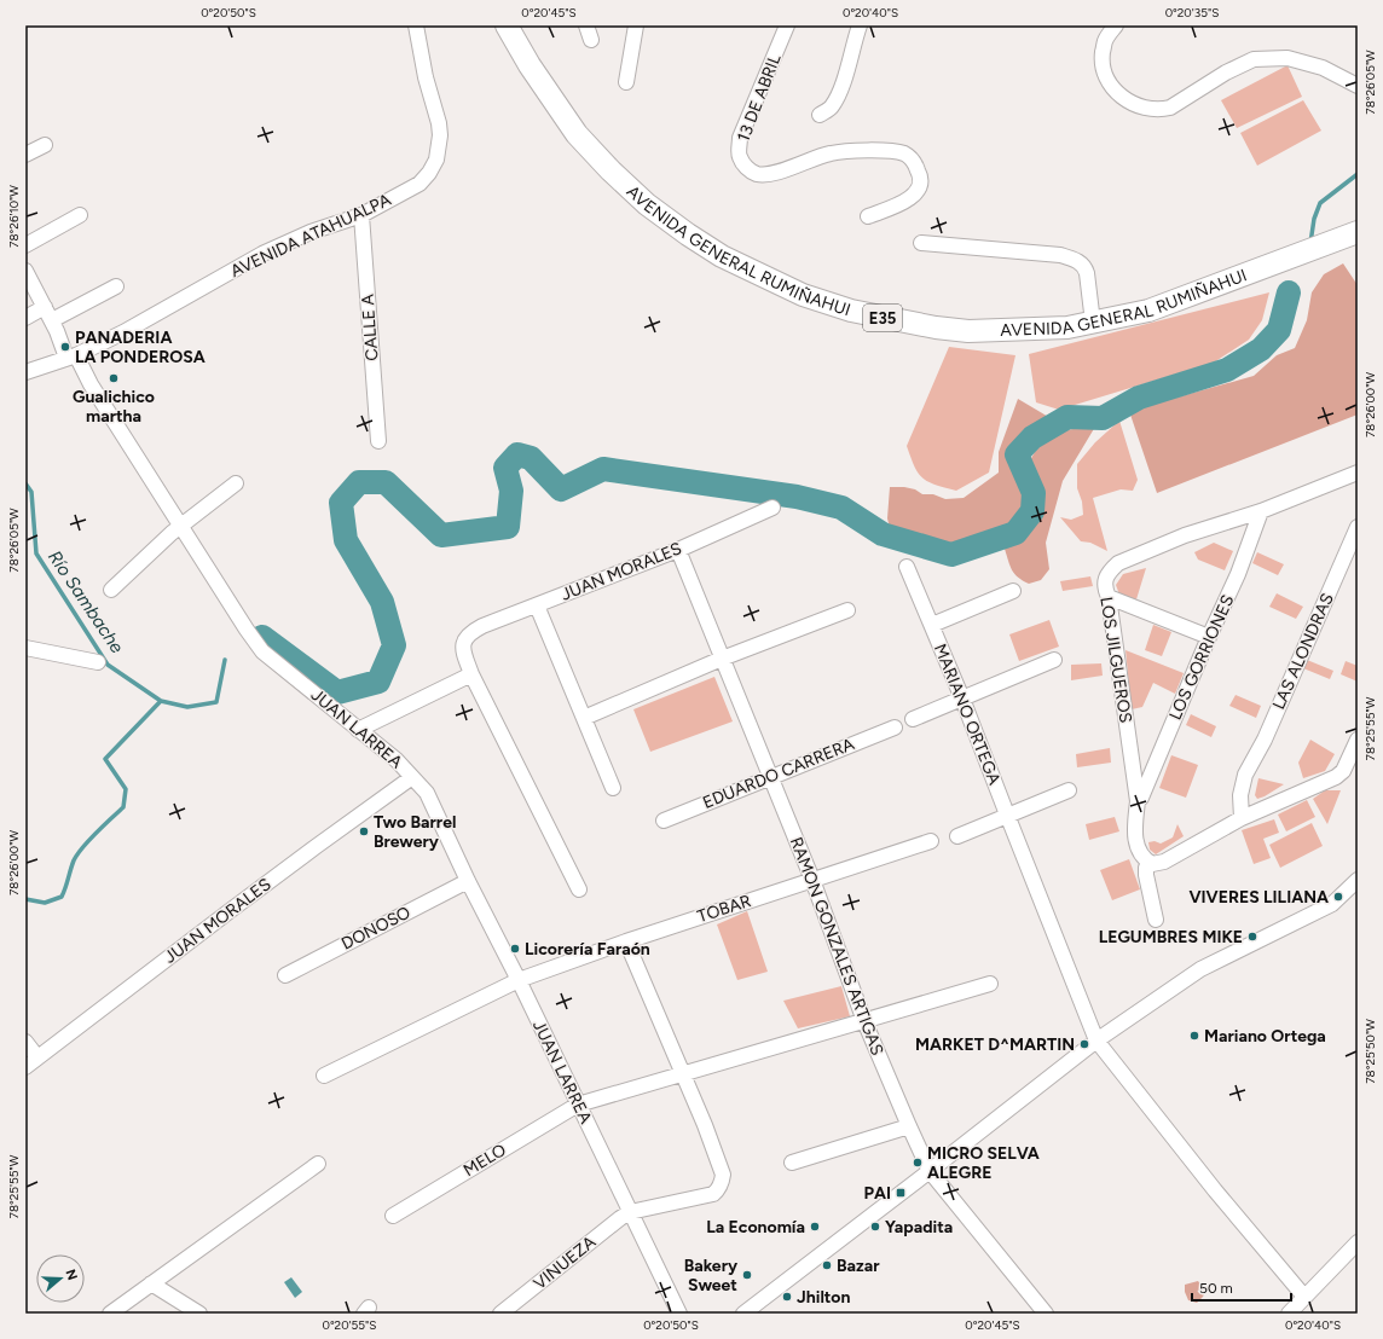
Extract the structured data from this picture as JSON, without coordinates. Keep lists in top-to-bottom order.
{
  "streets": {
    "highway": ["AVENIDA GENERAL RUMIÑAHUI", "E35"],
    "street": [
      "13 DE ABRIL",
      "AVENIDA ATAHUALPA",
      "CALLE A",
      "JUAN MORALES",
      "LAS ALONDRAS",
      "LOS GORRIONES",
      "LOS JILGUEROS",
      "MARIANO ORTEGA",
      "JUAN LARREA",
      "EDUARDO CARRERA",
      "TOBAR",
      "DONOSO",
      "RAMON GONZALES ARTIGAS",
      "MELO",
      "VINUEZA"
    ]
  },
  "crossings": [
    ["AVENIDA ATAHUALPA", "CALLE A"],
    ["AVENIDA ATAHUALPA", "JUAN LARREA"],
    ["JUAN MORALES", "JUAN LARREA"],
    ["JUAN MORALES", "RAMON GONZALES ARTIGAS"],
    ["LOS GORRIONES", "LOS JILGUEROS"],
    ["JUAN LARREA", "TOBAR"],
    ["JUAN LARREA", "DONOSO"],
    ["JUAN LARREA", "MELO"],
    ["JUAN LARREA", "VINUEZA"],
    ["EDUARDO CARRERA", "RAMON GONZALES ARTIGAS"],
    ["TOBAR", "RAMON GONZALES ARTIGAS"],
    ["RAMON GONZALES ARTIGAS", "MELO"]
  ],
  "water": ["Río Sambache"],
  "places": {
    "other": [
      "PANADERIA LA PONDEROSA",
      "Gualichico martha",
      "Two Barrel Brewery",
      "VIVERES LILIANA",
      "LEGUMBRES MIKE",
      "Licorería Faraón",
      "Mariano Ortega",
      "MARKET D^MARTIN",
      "MICRO SELVA ALEGRE",
      "La Economía",
      "Yapadita",
      "Bazar",
      "Bakery Sweet",
      "Jhilton"
    ],
    "transit": ["PAI"]
  },
  "scale_bar": "50 m",
  "north": "right",
  "coordinates": [
    "0°20'50\"S",
    "0°20'45\"S",
    "0°20'40\"S",
    "0°20'35\"S",
    "78°26'05\"W",
    "78°26'10\"W",
    "78°26'00\"W",
    "78°25'55\"W",
    "78°25'50\"W",
    "0°20'55\"S"
  ]
}
